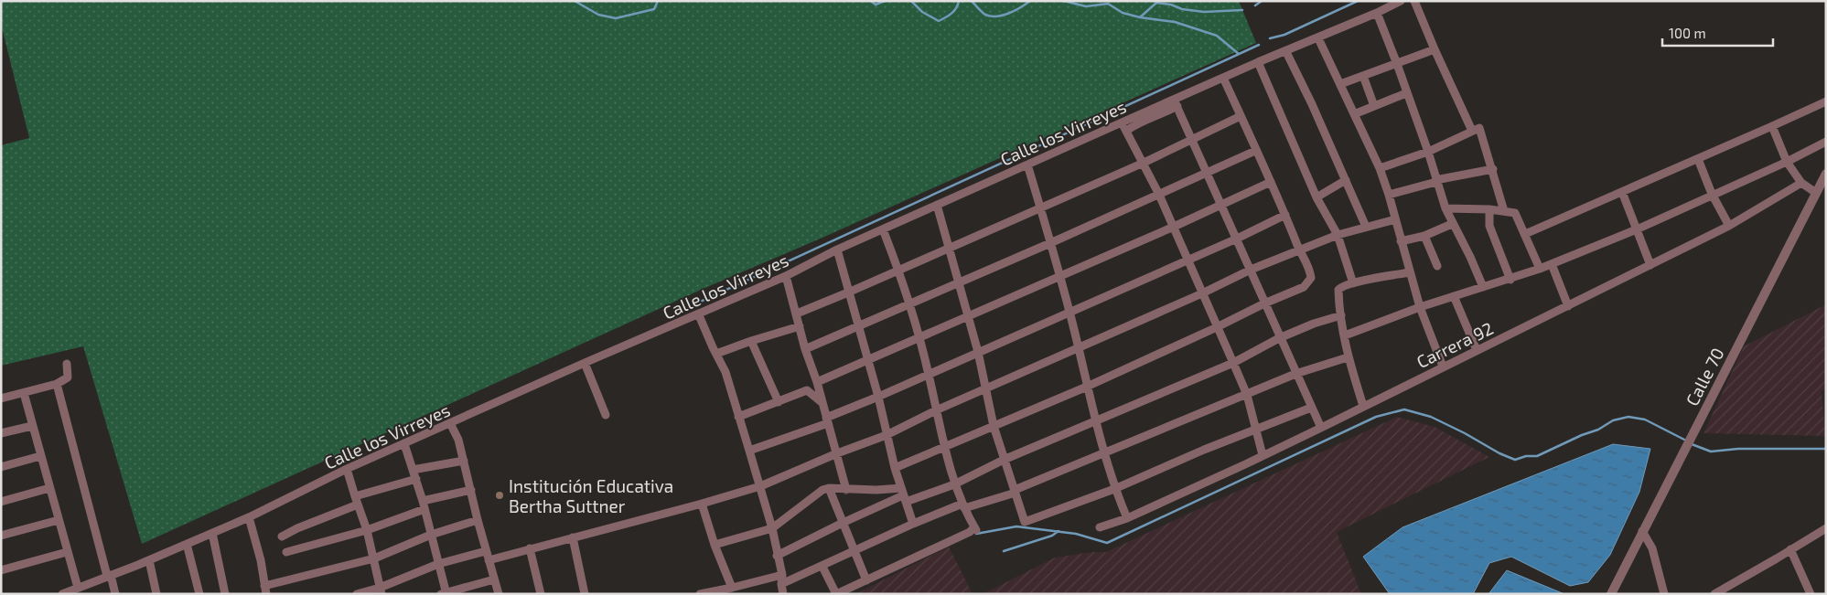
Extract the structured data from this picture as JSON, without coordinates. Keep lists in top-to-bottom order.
{
  "streets": {
    "street": ["Calle los Virreyes", "Carrera 92", "Calle 70"]
  },
  "places": ["Institución Educativa Bertha Suttner"],
  "scale_bar": "100 m"
}
